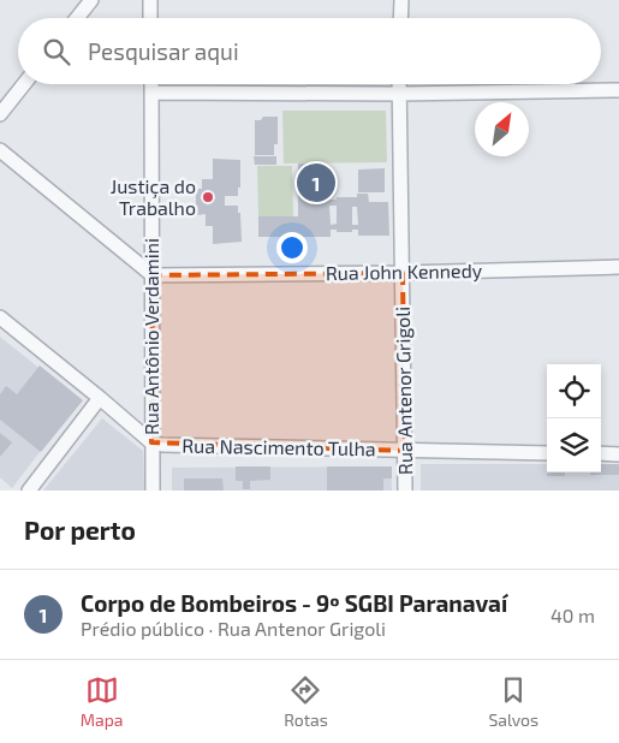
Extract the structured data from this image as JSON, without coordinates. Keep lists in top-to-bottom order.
{
  "streets": {
    "street": [
      "Rua John Kennedy",
      "Rua Antônio Verdamini",
      "Rua Antenor Grigoli",
      "Rua Nascimento Tulha"
    ]
  },
  "crossings": [
    ["Rua John Kennedy", "Rua Antônio Verdamini"],
    ["Rua John Kennedy", "Rua Antenor Grigoli"],
    ["Rua Antônio Verdamini", "Rua Nascimento Tulha"],
    ["Rua Antenor Grigoli", "Rua Nascimento Tulha"]
  ],
  "places": ["Justiça do Trabalho"],
  "north": "top right",
  "page": {
    "search": "Pesquisar aqui",
    "pins": "1",
    "heading": "Por perto",
    "list": [
      {
        "mark": "1",
        "name": "Corpo de Bombeiros - 9º SGBI Paranavaí",
        "note": "Prédio público · Rua Antenor Grigoli",
        "value": "40 m"
      }
    ],
    "nav": ["Mapa", "Rotas", "Salvos"]
  }
}
